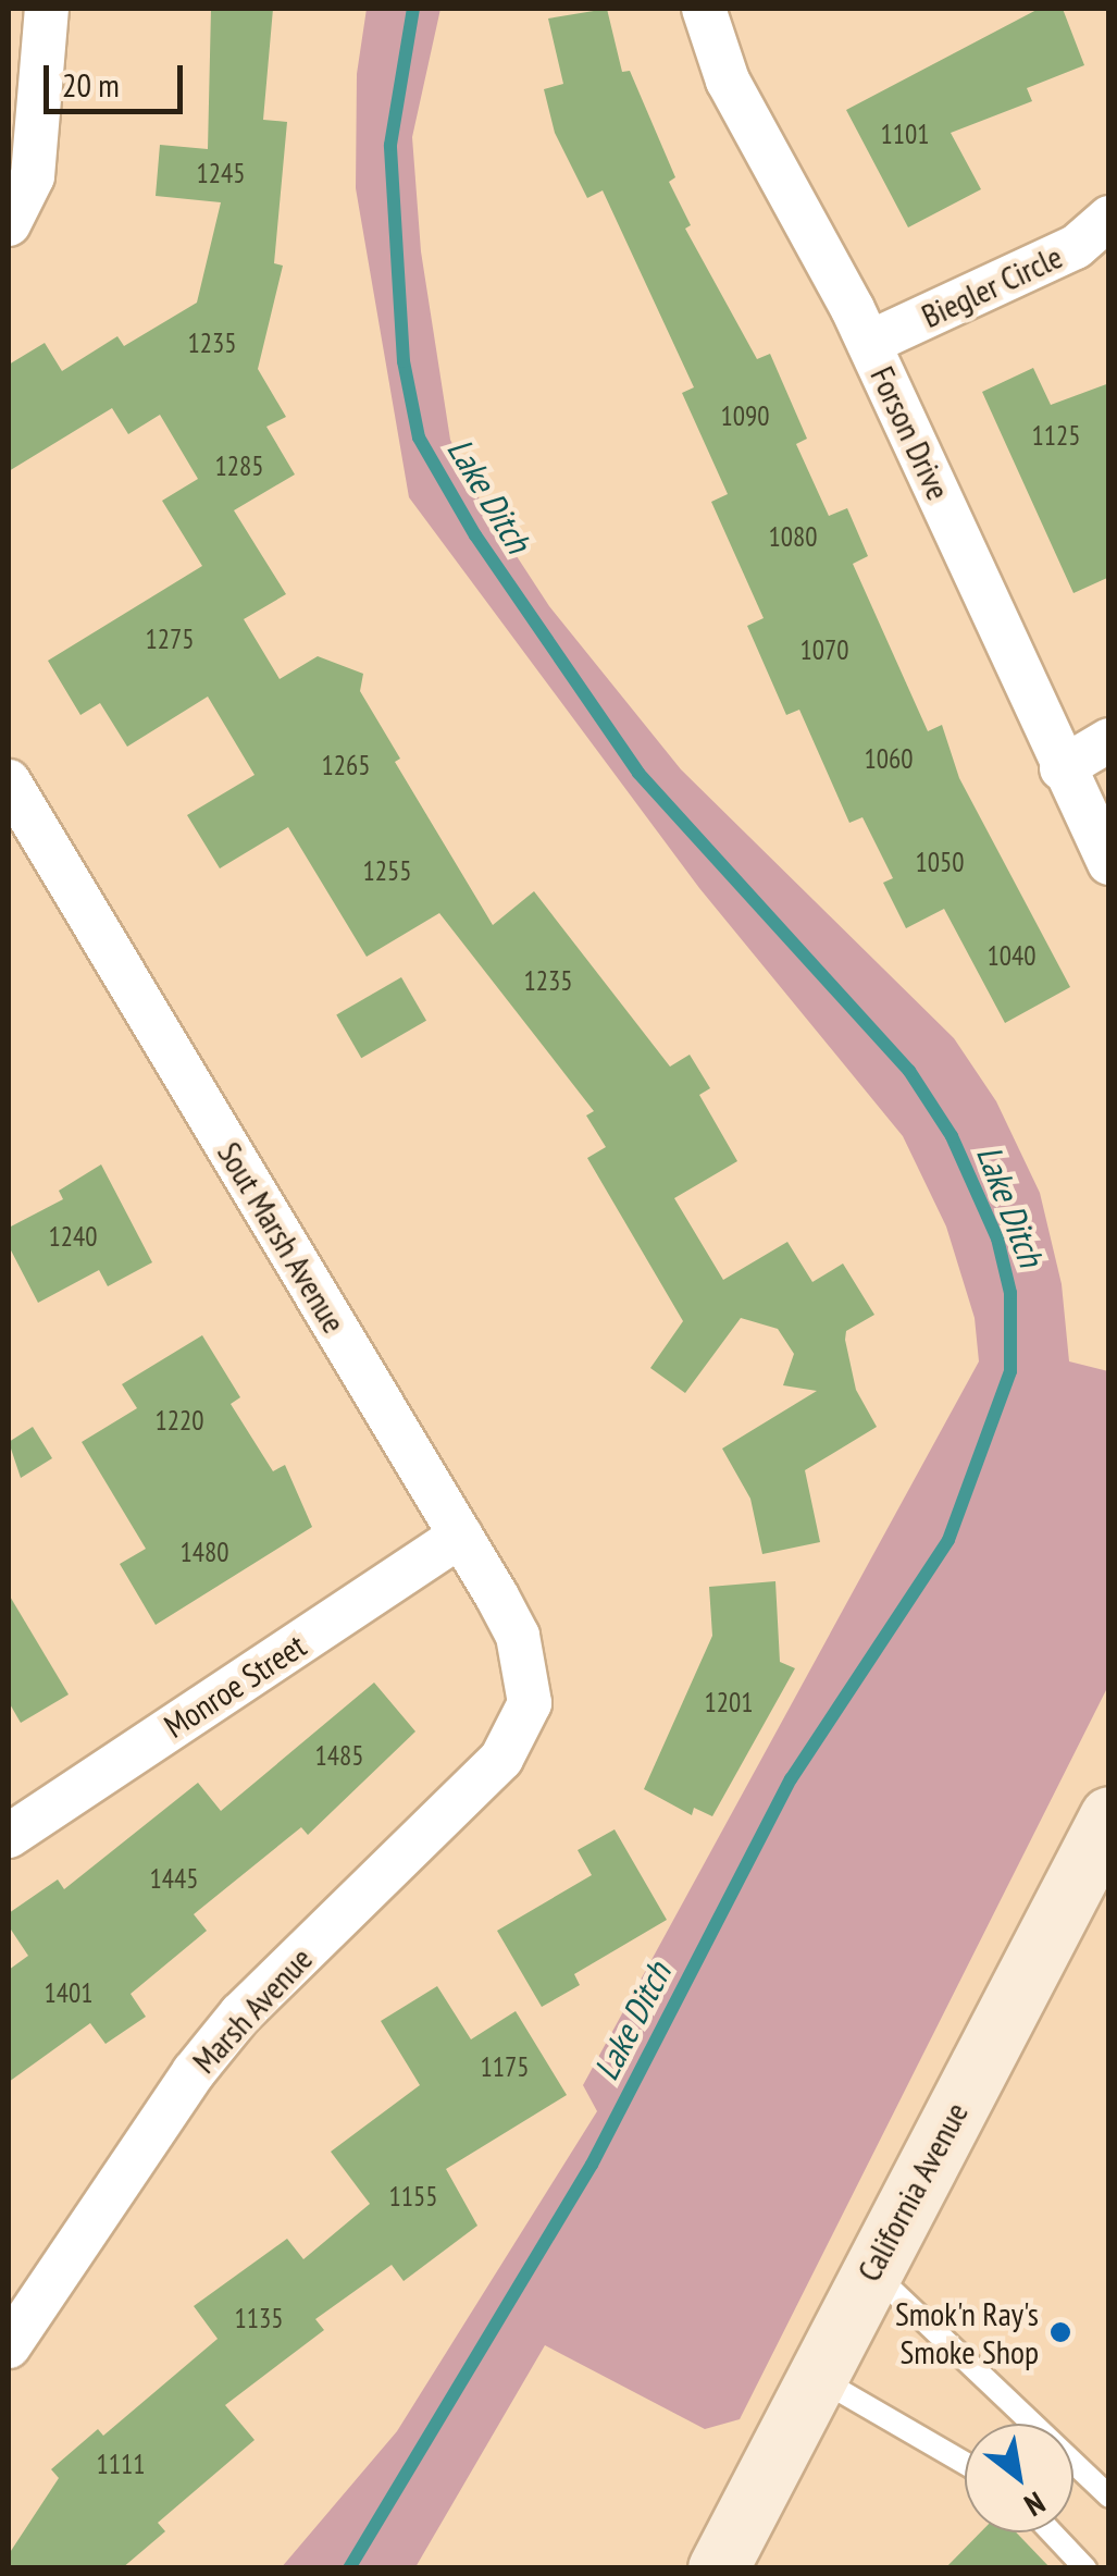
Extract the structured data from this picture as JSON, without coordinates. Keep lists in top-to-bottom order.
{
  "streets": {
    "main road": ["California Avenue"],
    "street": [
      "Biegler Circle",
      "Forson Drive",
      "Sout Marsh Avenue",
      "Monroe Street",
      "Marsh Avenue"
    ]
  },
  "crossings": [
    ["Biegler Circle", "Forson Drive"],
    ["Sout Marsh Avenue", "Monroe Street"],
    ["Sout Marsh Avenue", "Marsh Avenue"]
  ],
  "water": ["Lake Ditch"],
  "places": ["Smok'n Ray's Smoke Shop"],
  "house_numbers": [
    "1101",
    "1245",
    "1235",
    "1090",
    "1125",
    "1285",
    "1080",
    "1275",
    "1070",
    "1060",
    "1265",
    "1050",
    "1255",
    "1040",
    "1235",
    "1240",
    "1220",
    "1480",
    "1201",
    "1485",
    "1445",
    "1401",
    "1175",
    "1155",
    "1135",
    "1111"
  ],
  "scale_bar": "20 m",
  "north": "bottom right"
}
